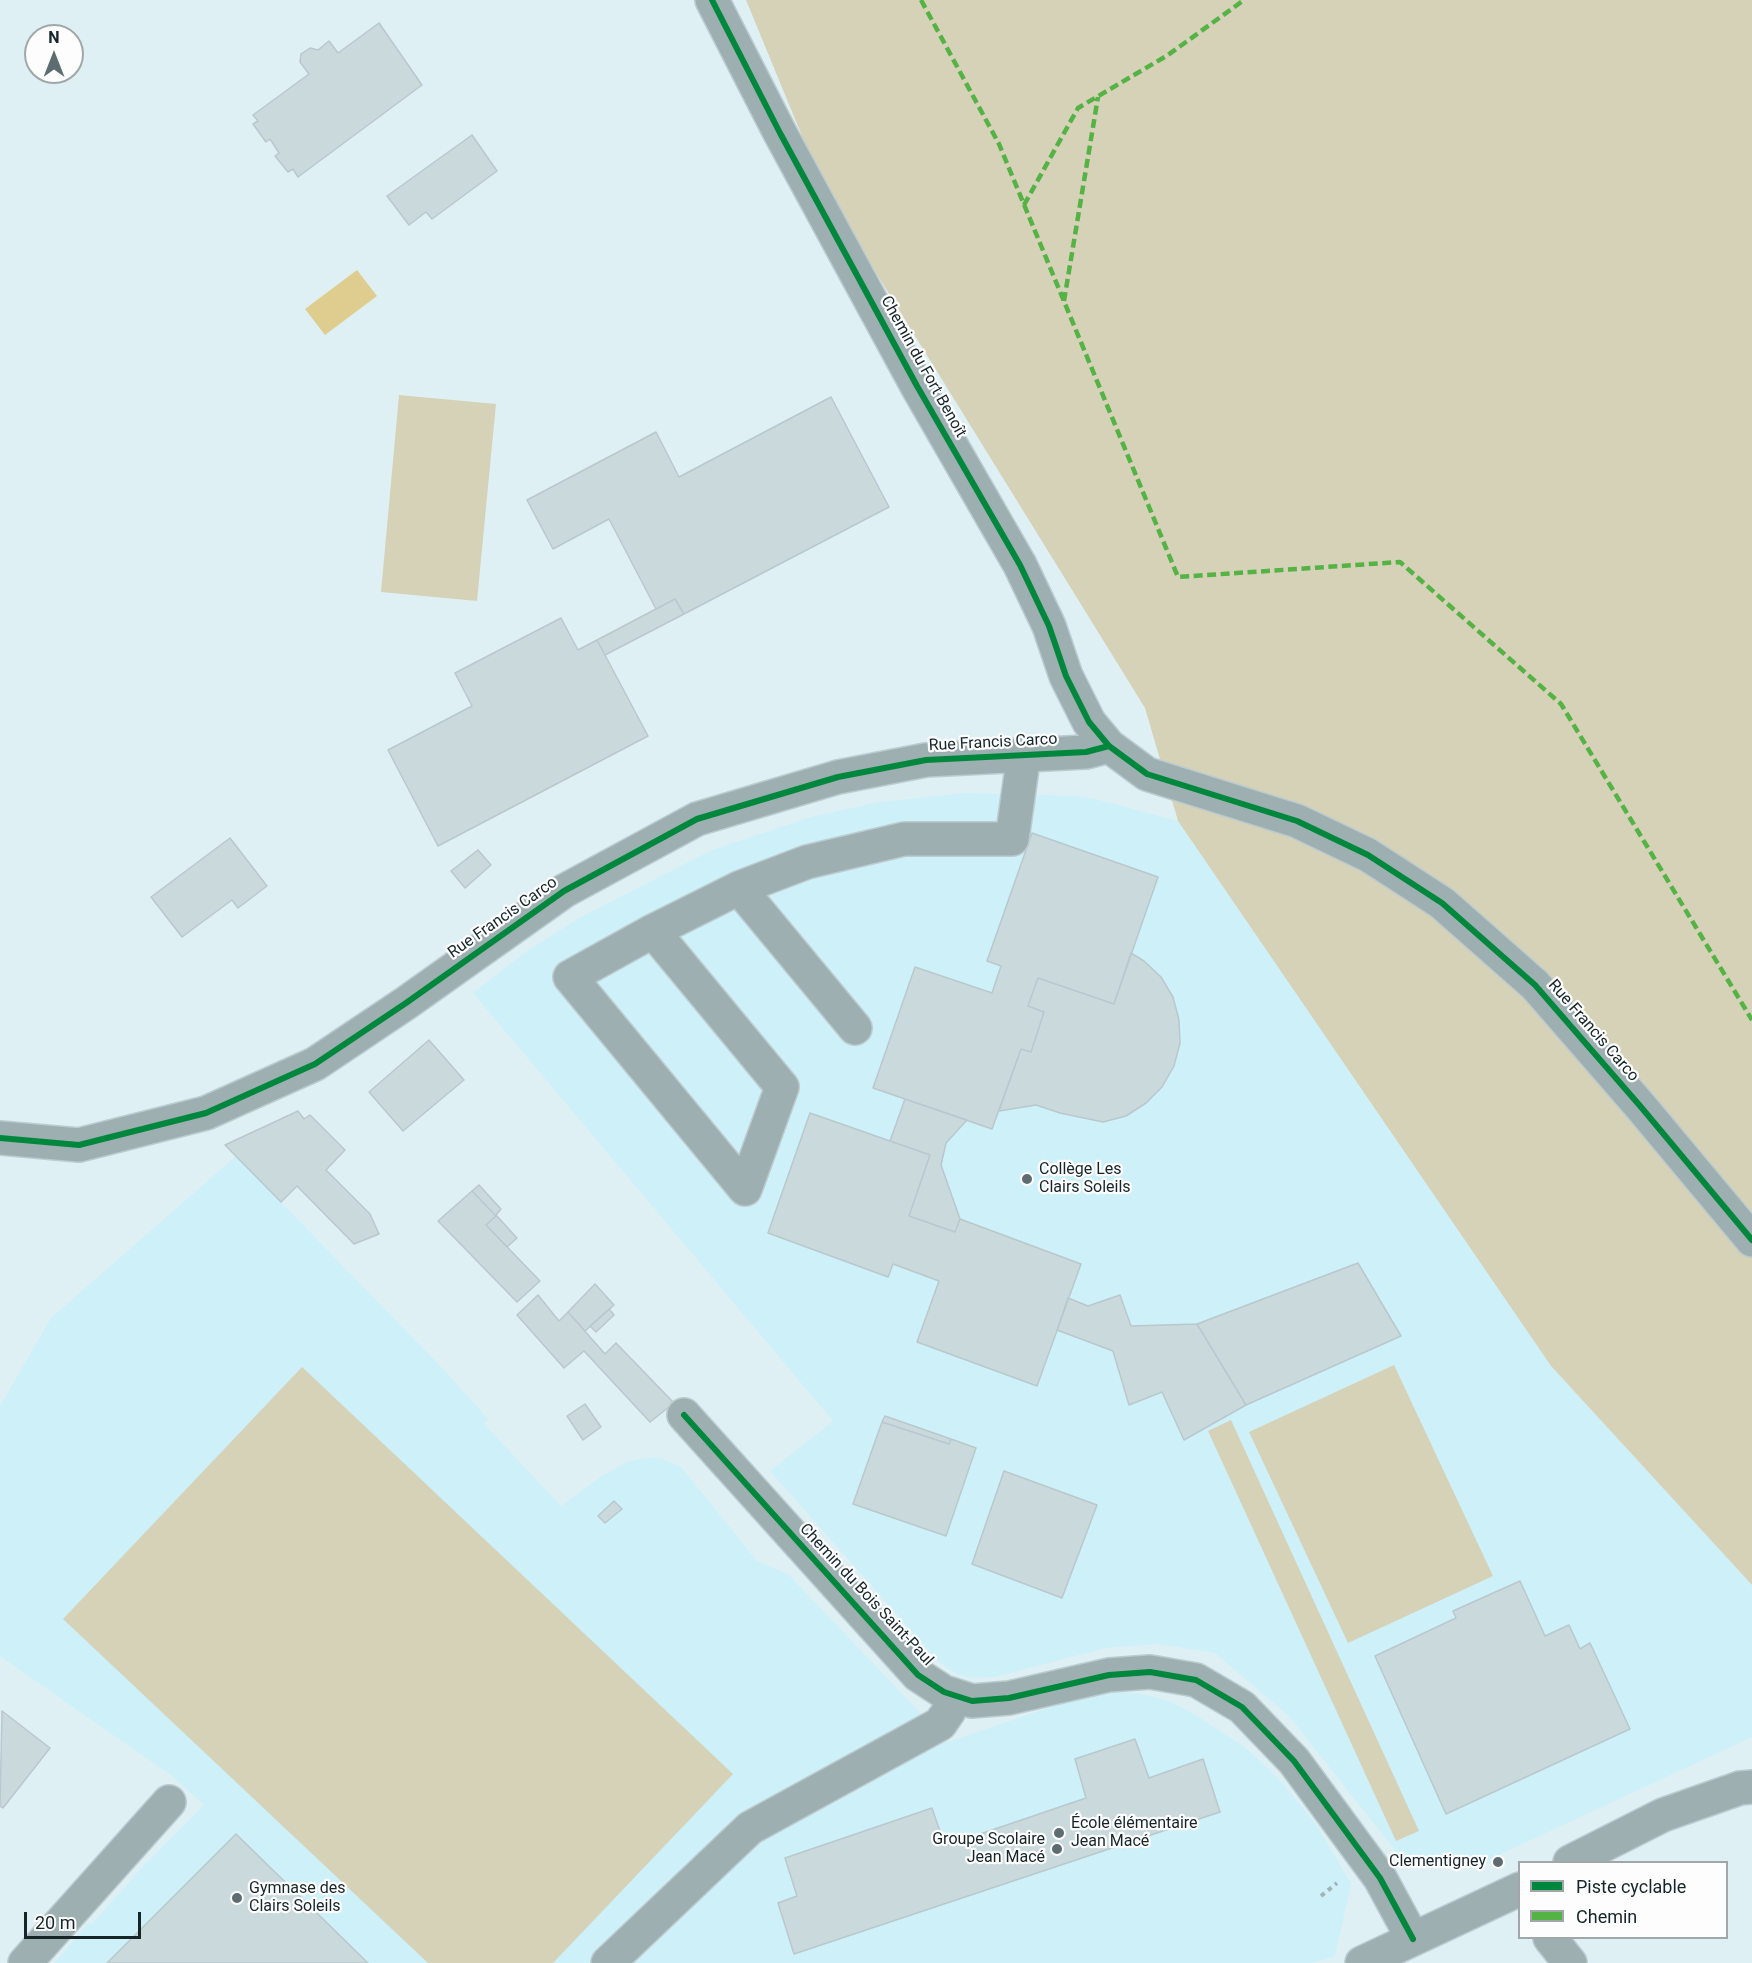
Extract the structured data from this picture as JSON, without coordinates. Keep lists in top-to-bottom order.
{
  "streets": {
    "street": ["Chemin du Fort Benoît", "Rue Francis Carco", "Chemin du Bois Saint-Paul"]
  },
  "crossings": [
    ["Chemin du Fort Benoît", "Rue Francis Carco"]
  ],
  "places": [
    "Collège Les Clairs Soleils",
    "École élémentaire Jean Macé",
    "Groupe Scolaire Jean Macé",
    "Clementigney",
    "Gymnase des Clairs Soleils"
  ],
  "legend": ["Piste cyclable", "Chemin"],
  "scale_bar": "20 m",
  "north": "top"
}
